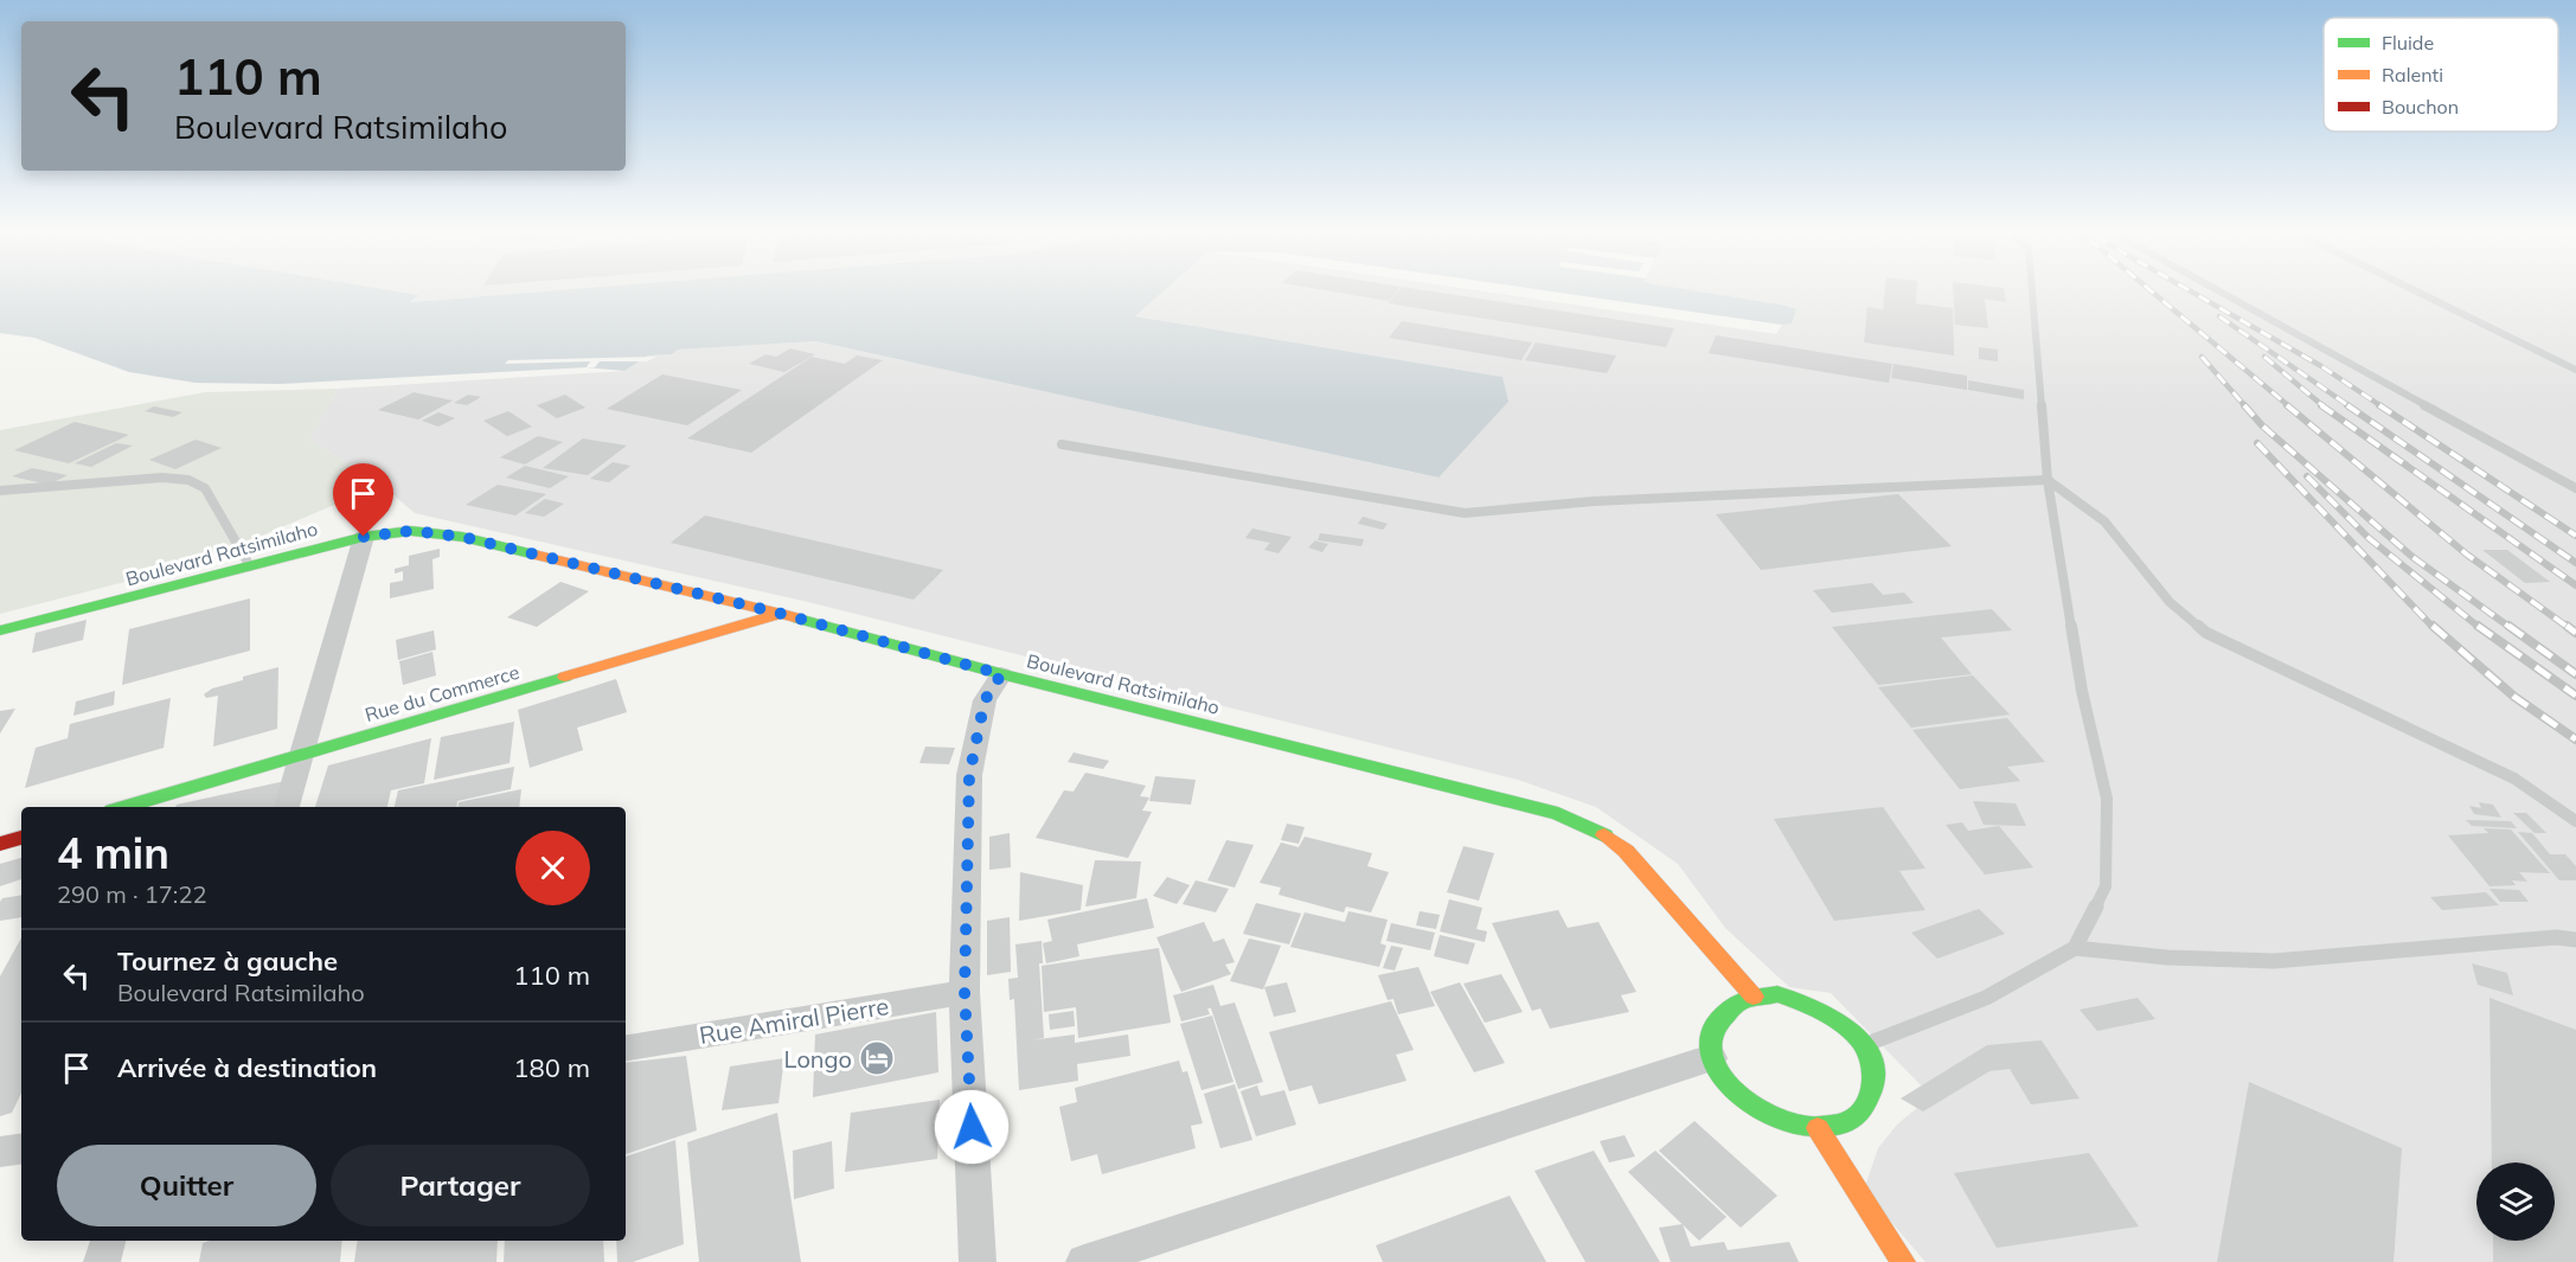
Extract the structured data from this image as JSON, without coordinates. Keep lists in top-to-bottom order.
{
  "streets": {
    "main road": ["Boulevard Ratsimilaho", "Rue du Commerce"],
    "street": ["Rue Amiral Pierre"]
  },
  "crossings": [
    ["Boulevard Ratsimilaho", "Rue du Commerce"]
  ],
  "places": {
    "hotel": ["Longo"]
  },
  "legend": ["Fluide", "Ralenti", "Bouchon"],
  "page": {
    "turn": ["110 m", "Boulevard Ratsimilaho"],
    "heading": ["4 min", "290 m · 17:22"],
    "list": [
      {
        "name": "Tournez à gauche",
        "note": "Boulevard Ratsimilaho",
        "value": "110 m"
      },
      {
        "name": "Arrivée à destination",
        "value": "180 m"
      }
    ],
    "buttons": ["Quitter", "Partager"]
  }
}
